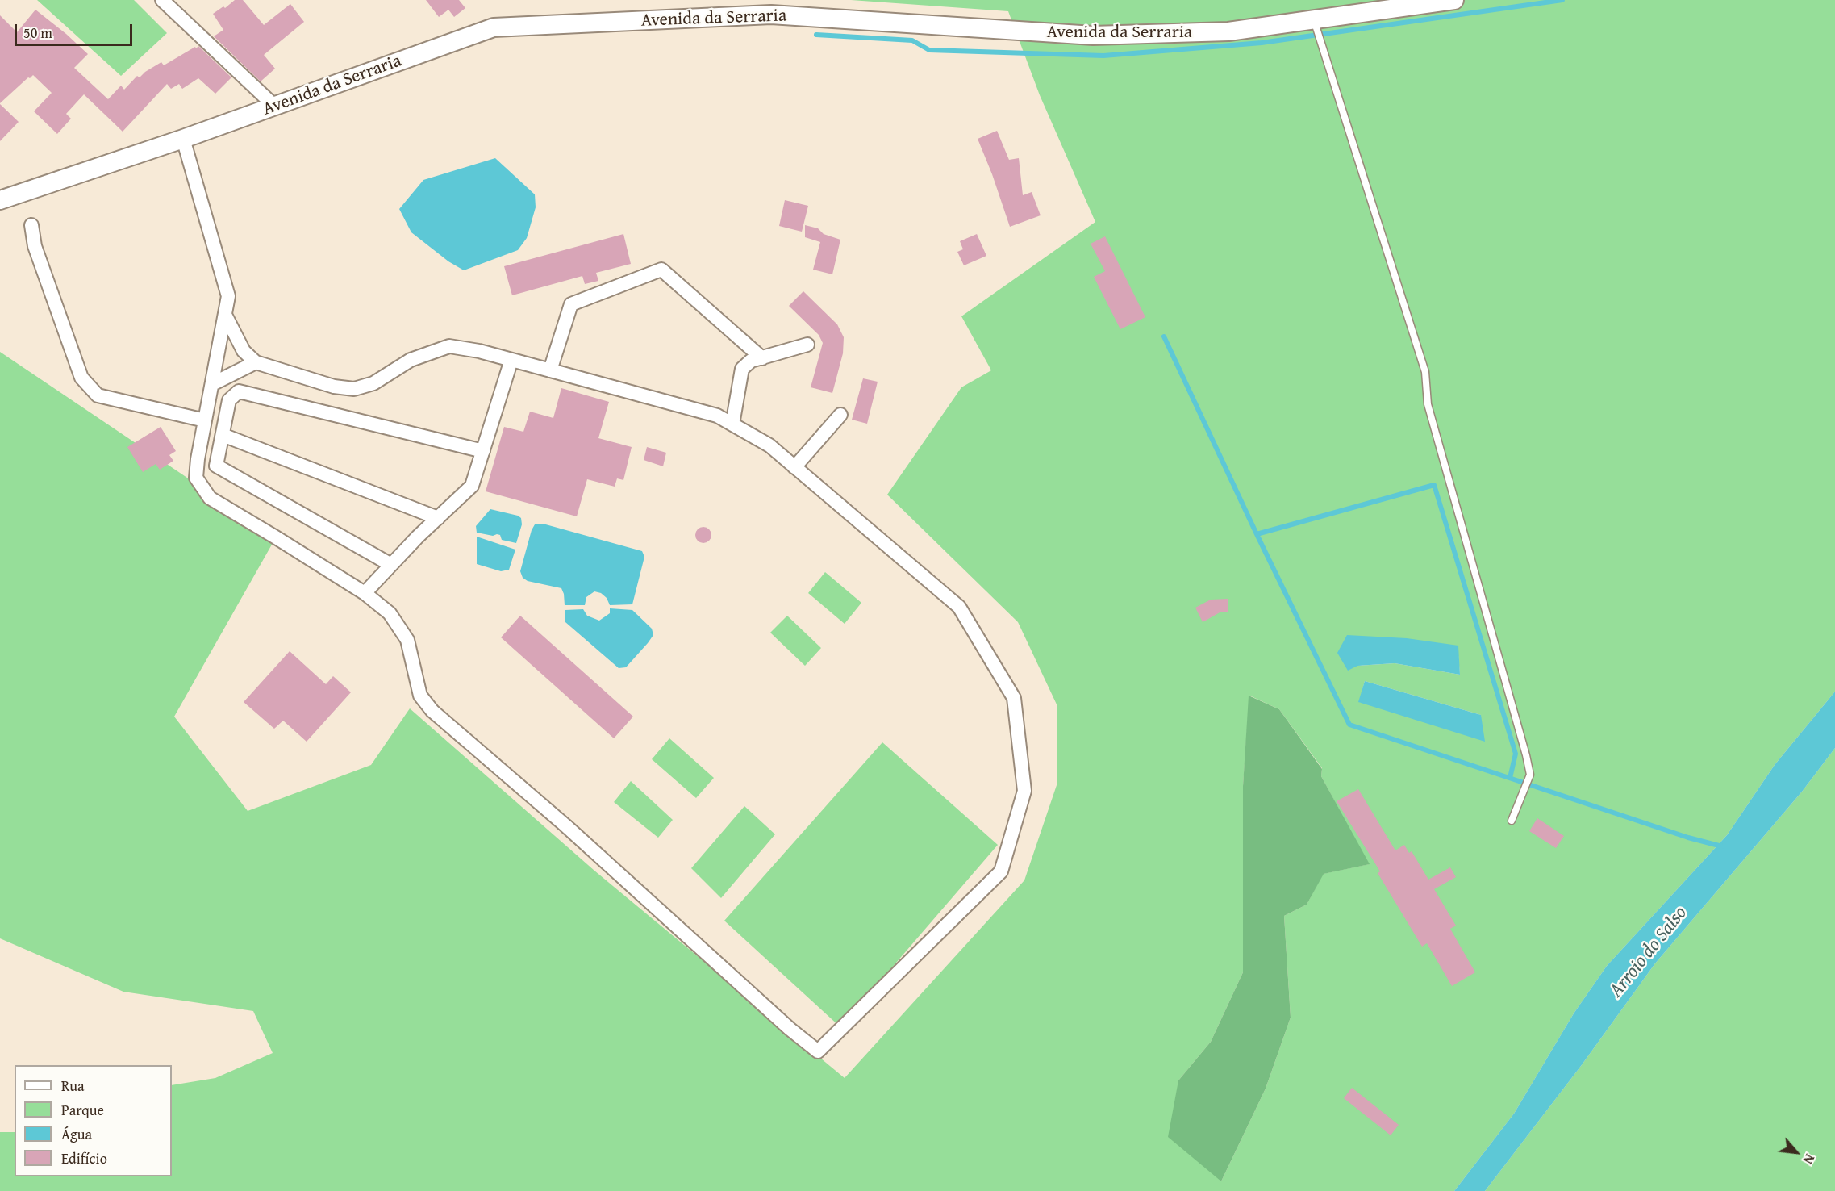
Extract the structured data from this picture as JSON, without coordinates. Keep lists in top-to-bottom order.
{
  "streets": {
    "main road": ["Avenida da Serraria"]
  },
  "water": ["Arroio do Salso"],
  "legend": [
    "Rua",
    "Parque",
    "Água",
    "Edifício"
  ],
  "scale_bar": "50 m",
  "north": "bottom right"
}
